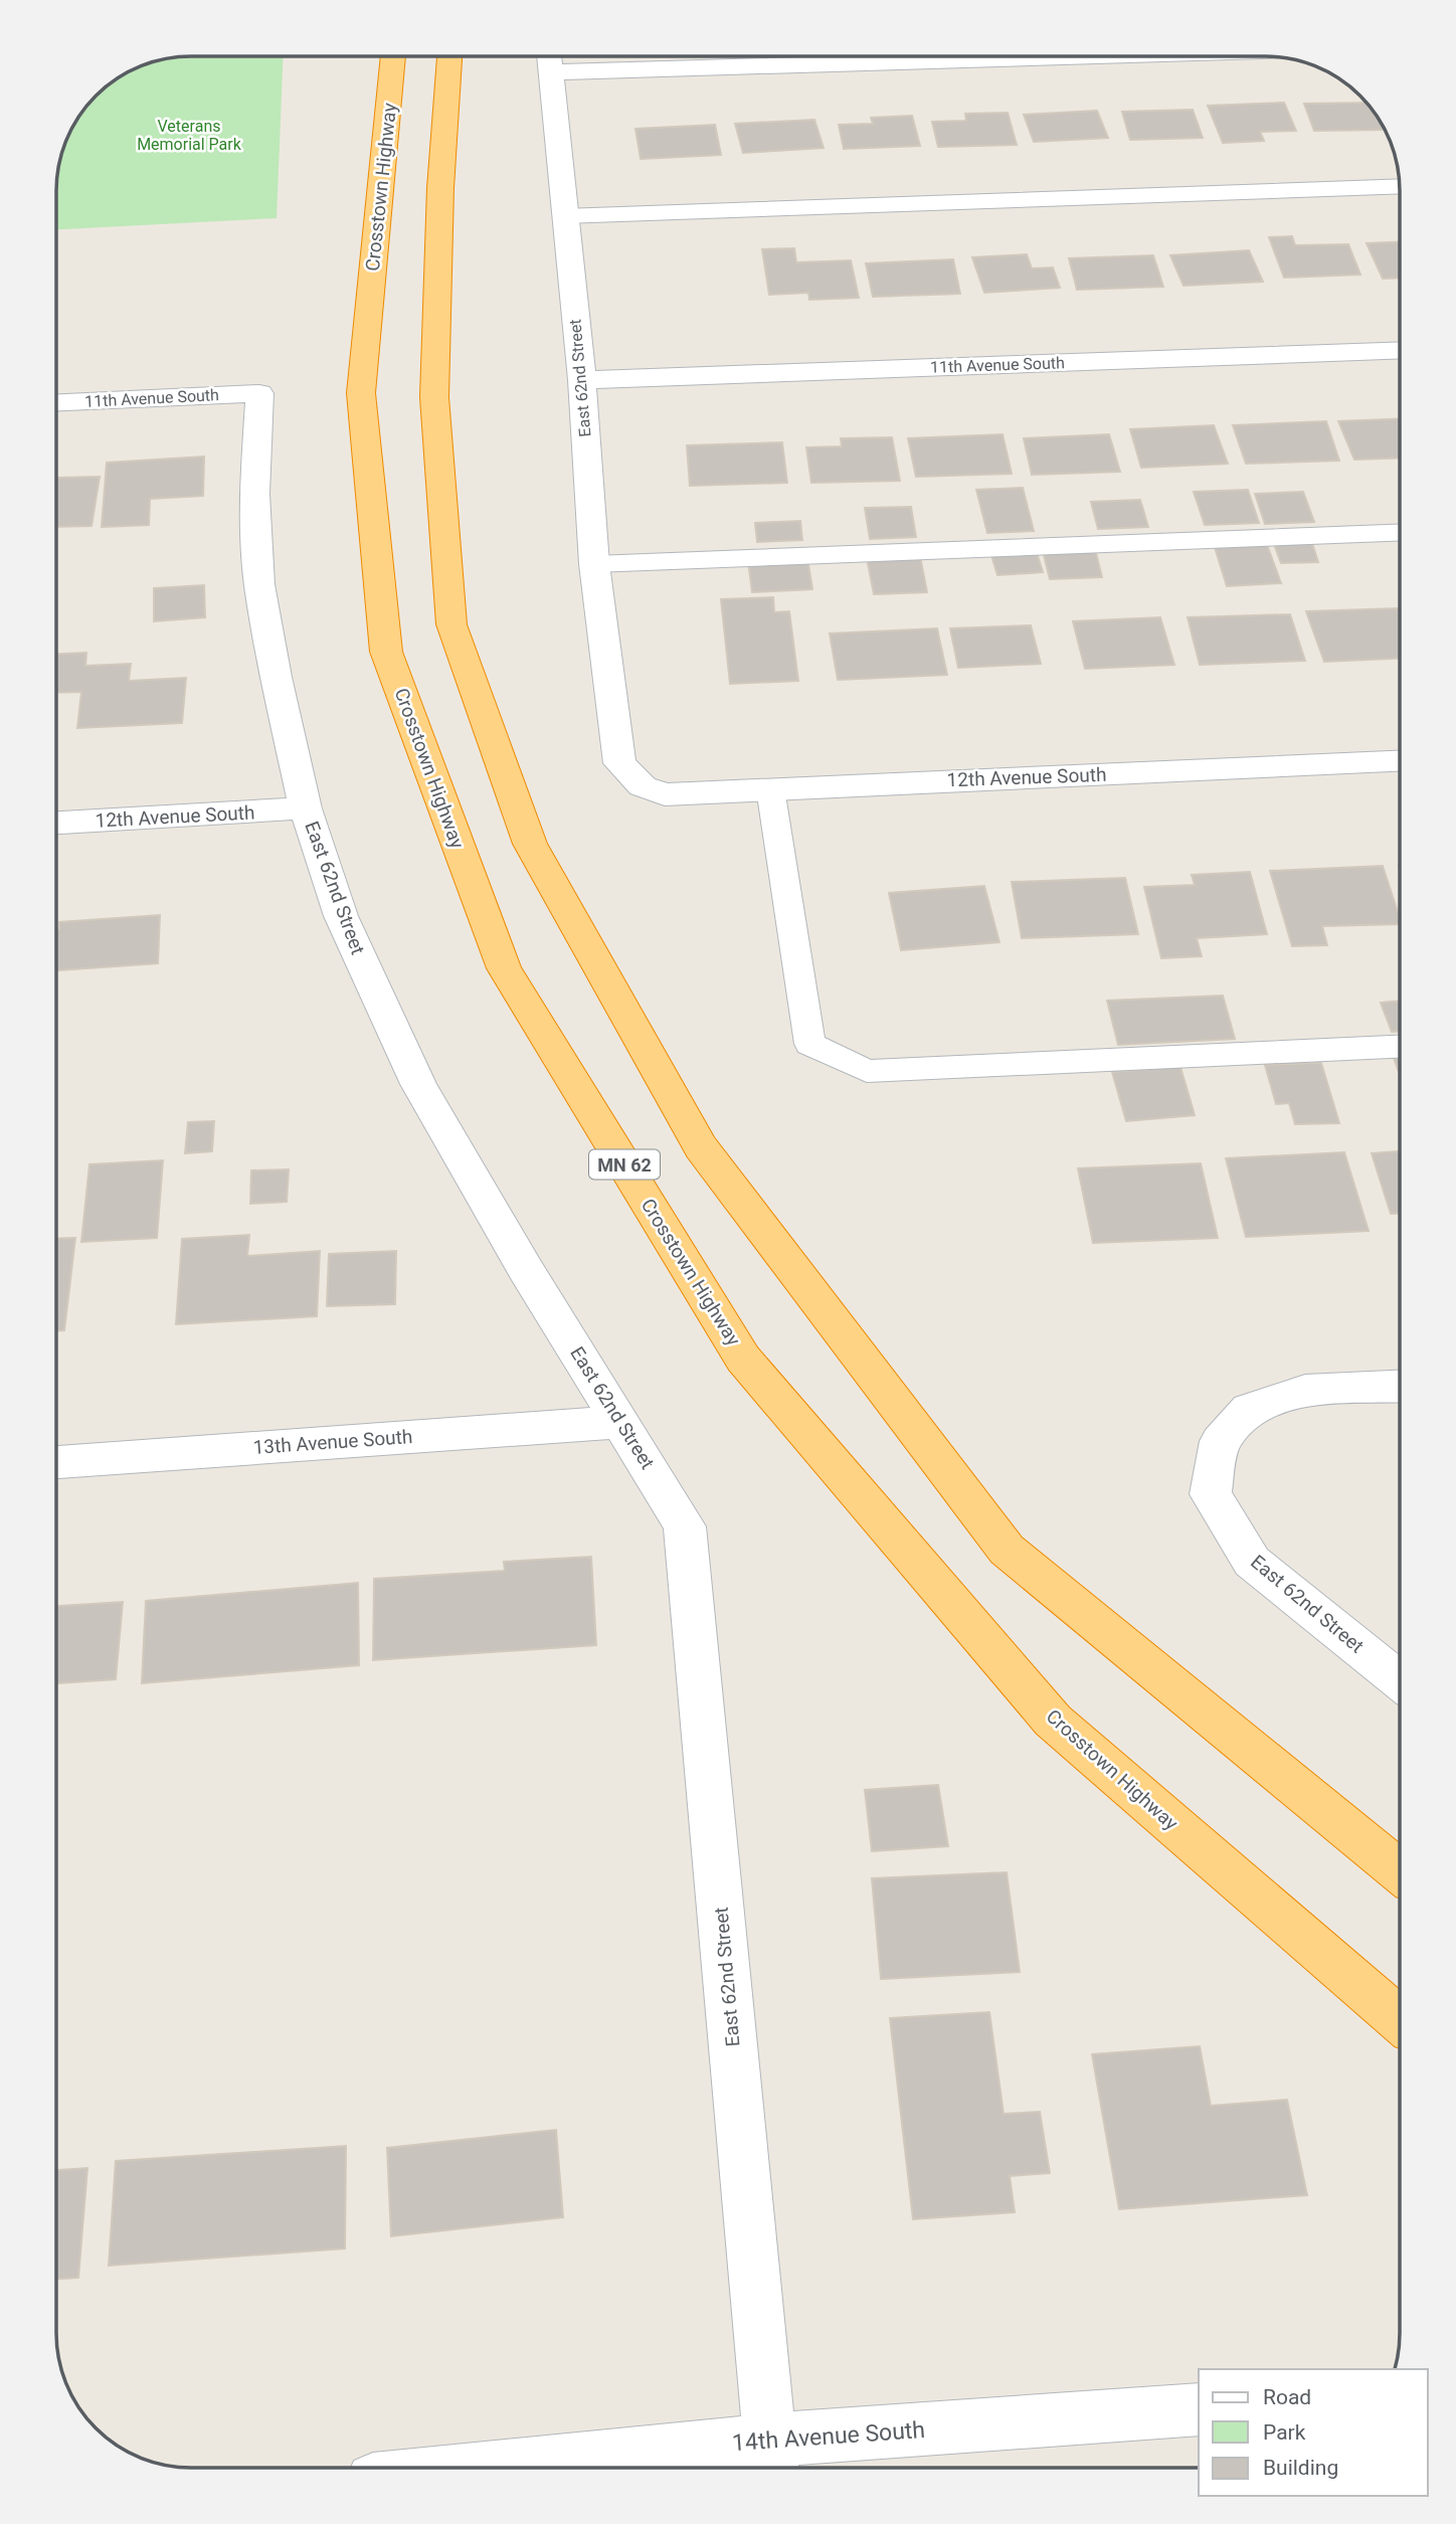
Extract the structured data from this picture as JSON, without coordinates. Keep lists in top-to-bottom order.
{
  "streets": {
    "highway": ["Crosstown Highway", "MN 62"],
    "street": [
      "11th Avenue South",
      "East 62nd Street",
      "12th Avenue South",
      "13th Avenue South",
      "14th Avenue South"
    ]
  },
  "crossings": [
    ["11th Avenue South", "East 62nd Street"],
    ["East 62nd Street", "12th Avenue South"],
    ["East 62nd Street", "13th Avenue South"],
    ["East 62nd Street", "14th Avenue South"]
  ],
  "parks": ["Veterans Memorial Park"],
  "legend": ["Road", "Park", "Building"]
}
